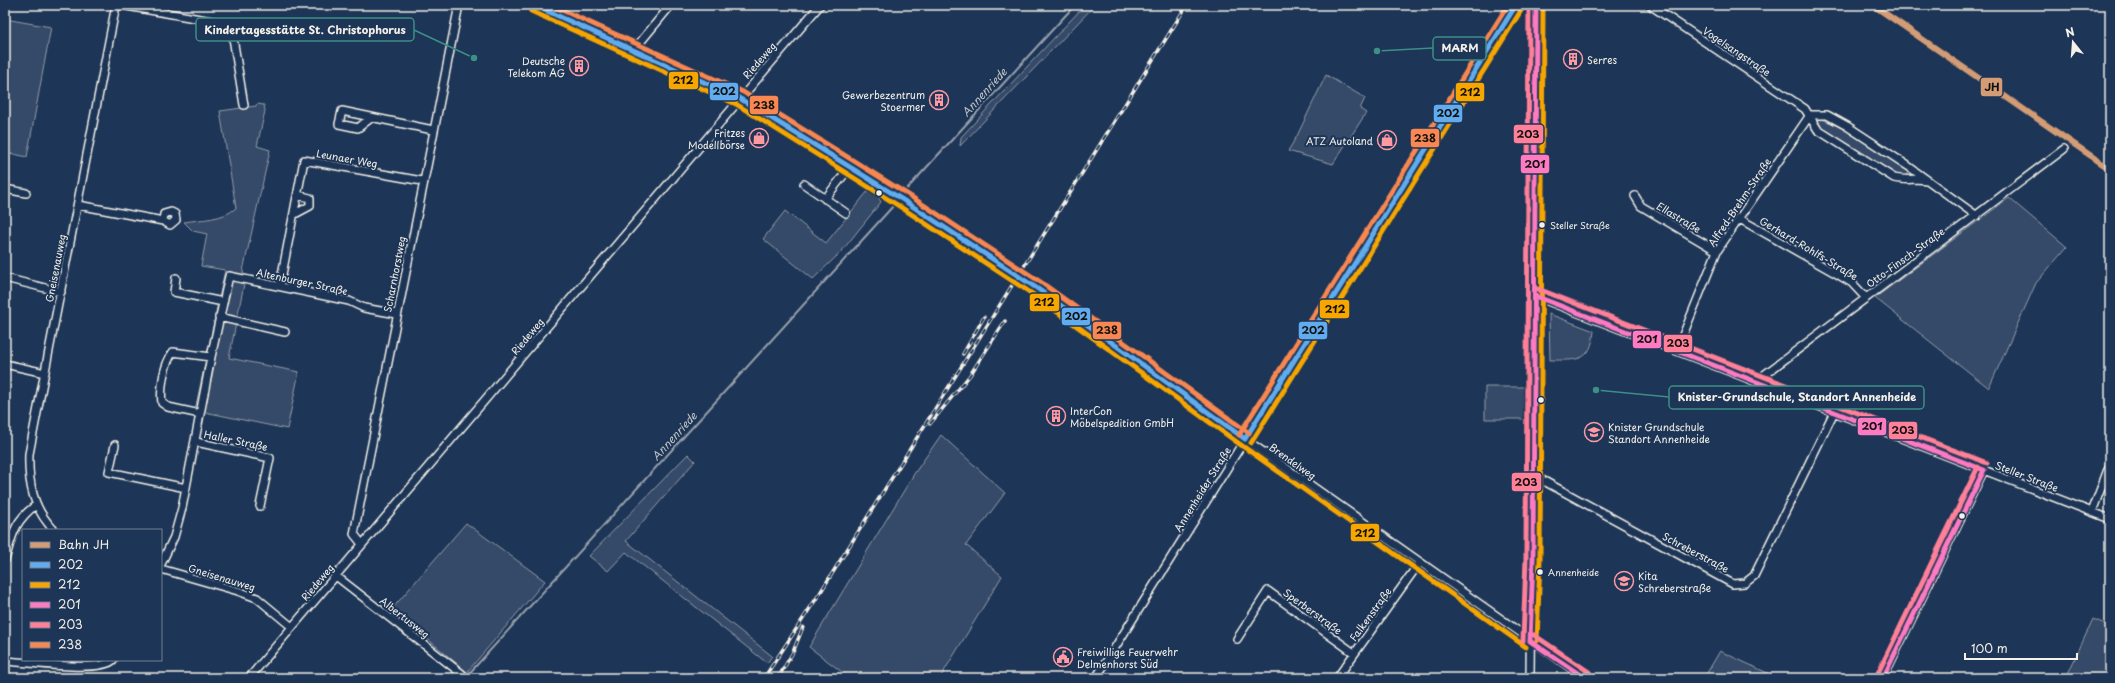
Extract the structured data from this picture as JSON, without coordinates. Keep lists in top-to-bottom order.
{
  "streets": {
    "street": [
      "Vogelsangstraße",
      "Riedeweg",
      "Leunaer Weg",
      "Alfred-Brehm-Straße",
      "Ellastraße",
      "Gerhard-Rohlfs-Straße",
      "Otto-Finsch-Straße",
      "Gneisenauweg",
      "Scharnhorstweg",
      "Altenburger Straße",
      "Haller Straße",
      "Brendelweg",
      "Steller Straße",
      "Annenheider Straße",
      "Schreberstraße",
      "Sperberstraße",
      "Falkenstraße",
      "Albertusweg"
    ]
  },
  "crossings": [
    ["Vogelsangstraße", "Alfred-Brehm-Straße"],
    ["Riedeweg", "Gneisenauweg"],
    ["Riedeweg", "Scharnhorstweg"],
    ["Riedeweg", "Brendelweg"],
    ["Riedeweg", "Albertusweg"],
    ["Leunaer Weg", "Scharnhorstweg"],
    ["Leunaer Weg", "Altenburger Straße"],
    ["Alfred-Brehm-Straße", "Ellastraße"],
    ["Alfred-Brehm-Straße", "Gerhard-Rohlfs-Straße"],
    ["Alfred-Brehm-Straße", "Steller Straße"],
    ["Gerhard-Rohlfs-Straße", "Otto-Finsch-Straße"],
    ["Otto-Finsch-Straße", "Steller Straße"],
    ["Scharnhorstweg", "Altenburger Straße"],
    ["Altenburger Straße", "Haller Straße"],
    ["Brendelweg", "Annenheider Straße"],
    ["Brendelweg", "Falkenstraße"],
    ["Steller Straße", "Schreberstraße"],
    ["Sperberstraße", "Falkenstraße"]
  ],
  "water": ["Annenriede"],
  "places": {
    "other": [
      "MARM",
      "Kindertagesstätte St. Christophorus",
      "Steller Straße",
      "Knister-Grundschule, Standort Annenheide",
      "Annenheide"
    ],
    "building": [
      "Serres",
      "Deutsche Telekom AG",
      "Gewerbezentrum Stoermer",
      "InterCon Möbelspedition GmbH"
    ],
    "shop": ["Fritzes Modellbörse", "ATZ Autoland"],
    "school or university": ["Knister Grundschule Standort Annenheide", "Kita Schreberstraße"],
    "public building": ["Freiwillige Feuerwehr Delmenhorst Süd"]
  },
  "lines": [
    "rail line JH",
    "transit line 202",
    "transit line 212",
    "transit line 201",
    "transit line 203",
    "transit line 238"
  ],
  "legend": [
    "Bahn JH",
    "202",
    "212",
    "201",
    "203",
    "238"
  ],
  "scale_bar": "100 m",
  "north": "top"
}
